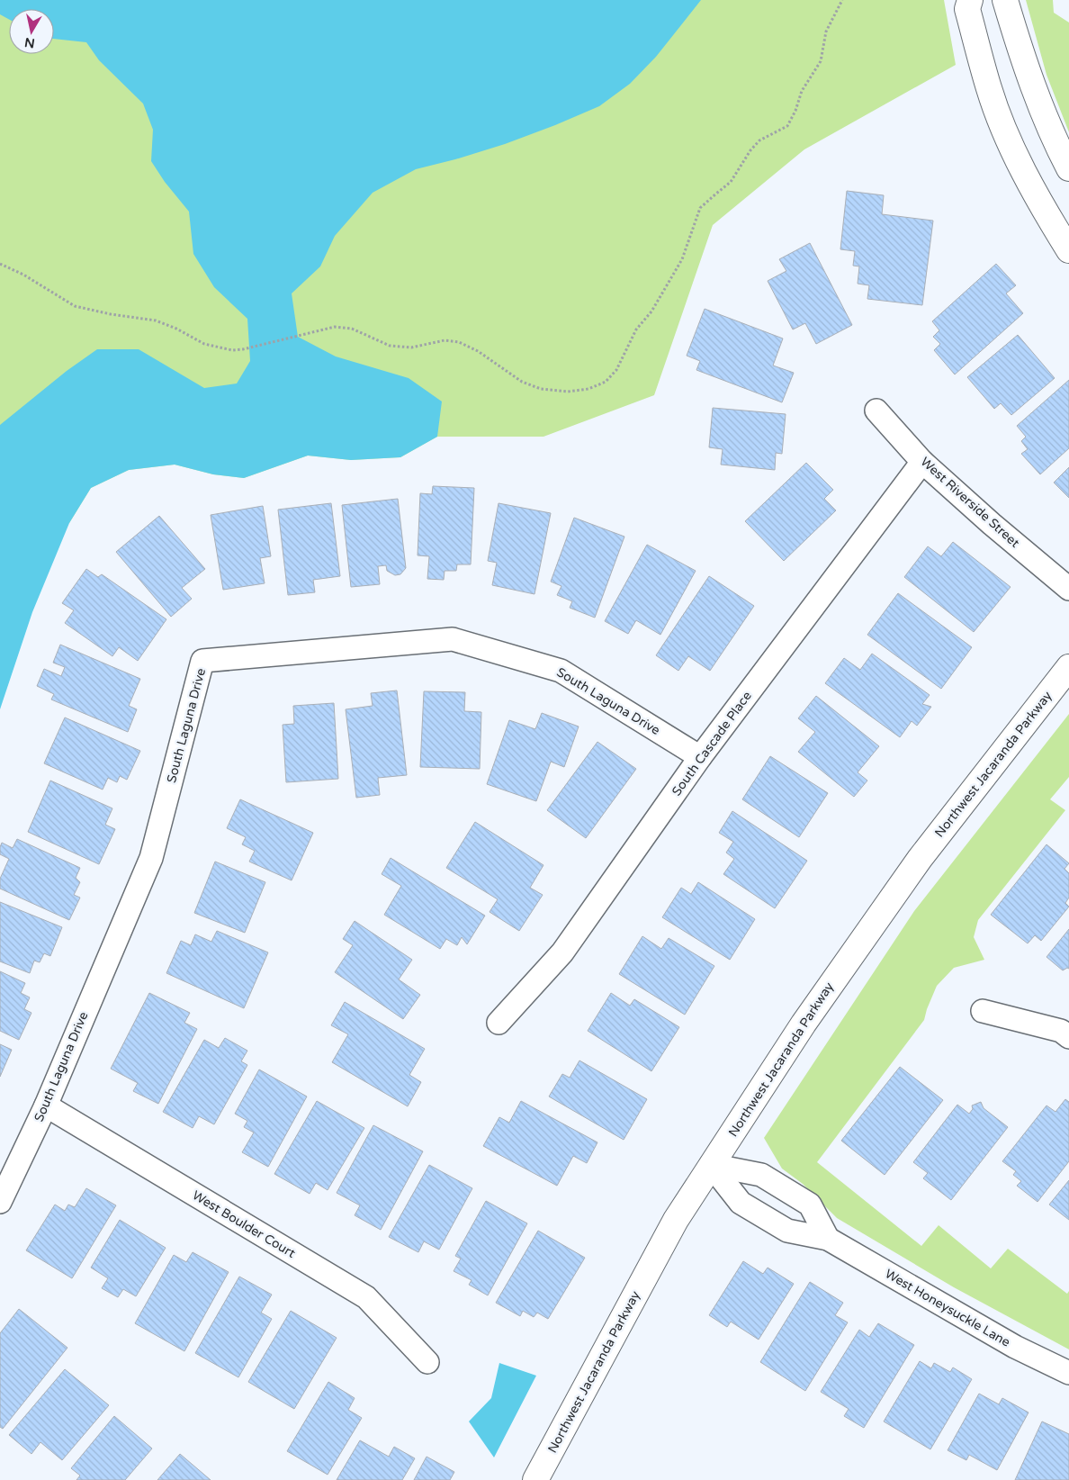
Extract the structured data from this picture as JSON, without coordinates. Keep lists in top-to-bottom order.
{
  "streets": {
    "street": [
      "West Riverside Street",
      "South Laguna Drive",
      "South Cascade Place",
      "Northwest Jacaranda Parkway",
      "West Boulder Court",
      "West Honeysuckle Lane"
    ]
  },
  "crossings": [
    ["West Riverside Street", "South Cascade Place"],
    ["South Laguna Drive", "South Cascade Place"],
    ["South Laguna Drive", "West Boulder Court"],
    ["Northwest Jacaranda Parkway", "West Honeysuckle Lane"]
  ],
  "north": "bottom"
}
